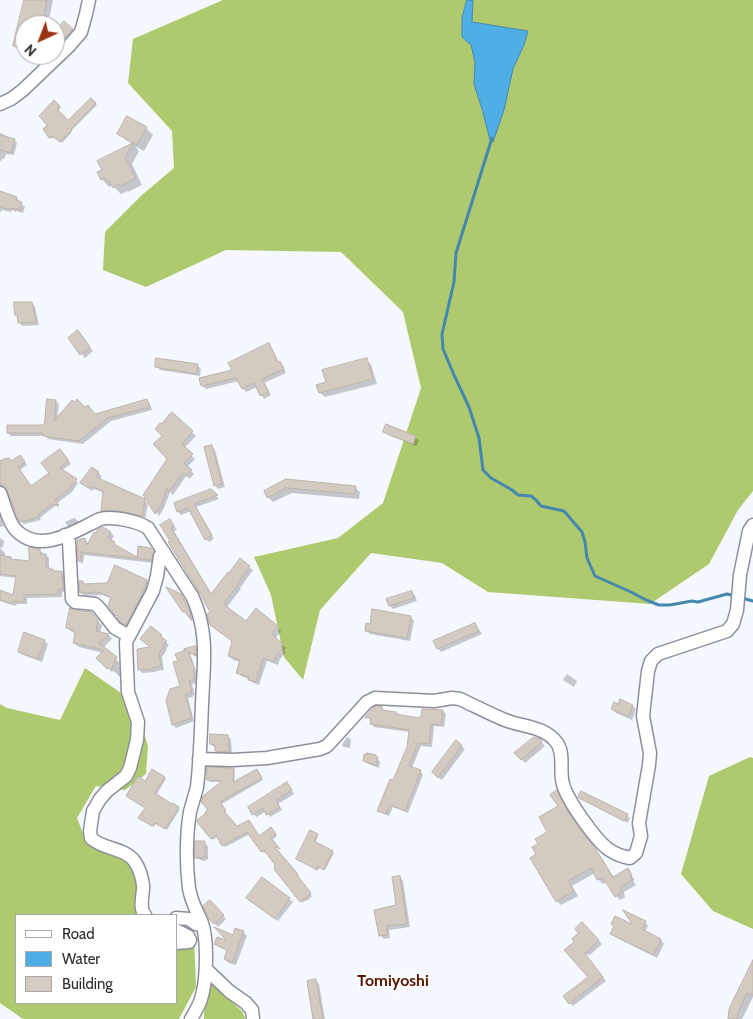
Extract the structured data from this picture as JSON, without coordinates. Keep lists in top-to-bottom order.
{
  "districts": ["Tomiyoshi"],
  "legend": ["Road", "Water", "Building"],
  "north": "bottom left"
}
